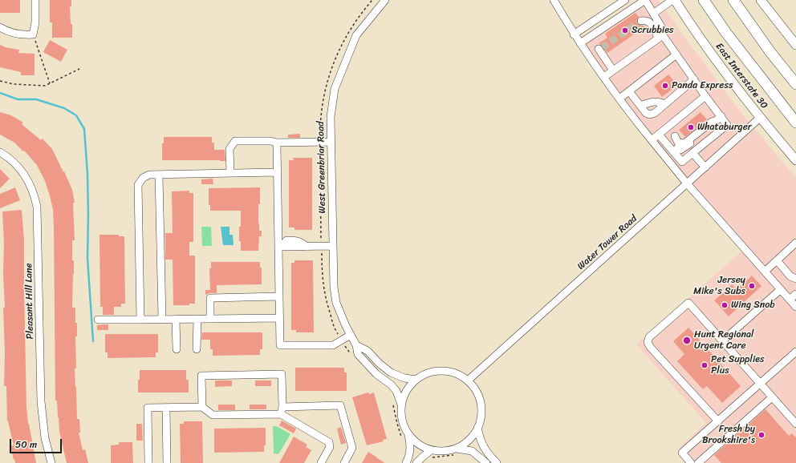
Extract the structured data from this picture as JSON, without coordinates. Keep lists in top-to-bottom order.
{
  "streets": {
    "main road": ["East Interstate 30"],
    "street": ["West Greenbriar Road", "Water Tower Road", "Pleasant Hill Lane"]
  },
  "crossings": [
    ["East Interstate 30", "Water Tower Road"],
    ["West Greenbriar Road", "Water Tower Road"]
  ],
  "places": [
    "Scrubbies",
    "Panda Express",
    "Whataburger",
    "Jersey Mike's Subs",
    "Wing Snob",
    "Hunt Regional Urgent Care",
    "Pet Supplies Plus",
    "Fresh by Brookshire's"
  ],
  "scale_bar": "50 m"
}
